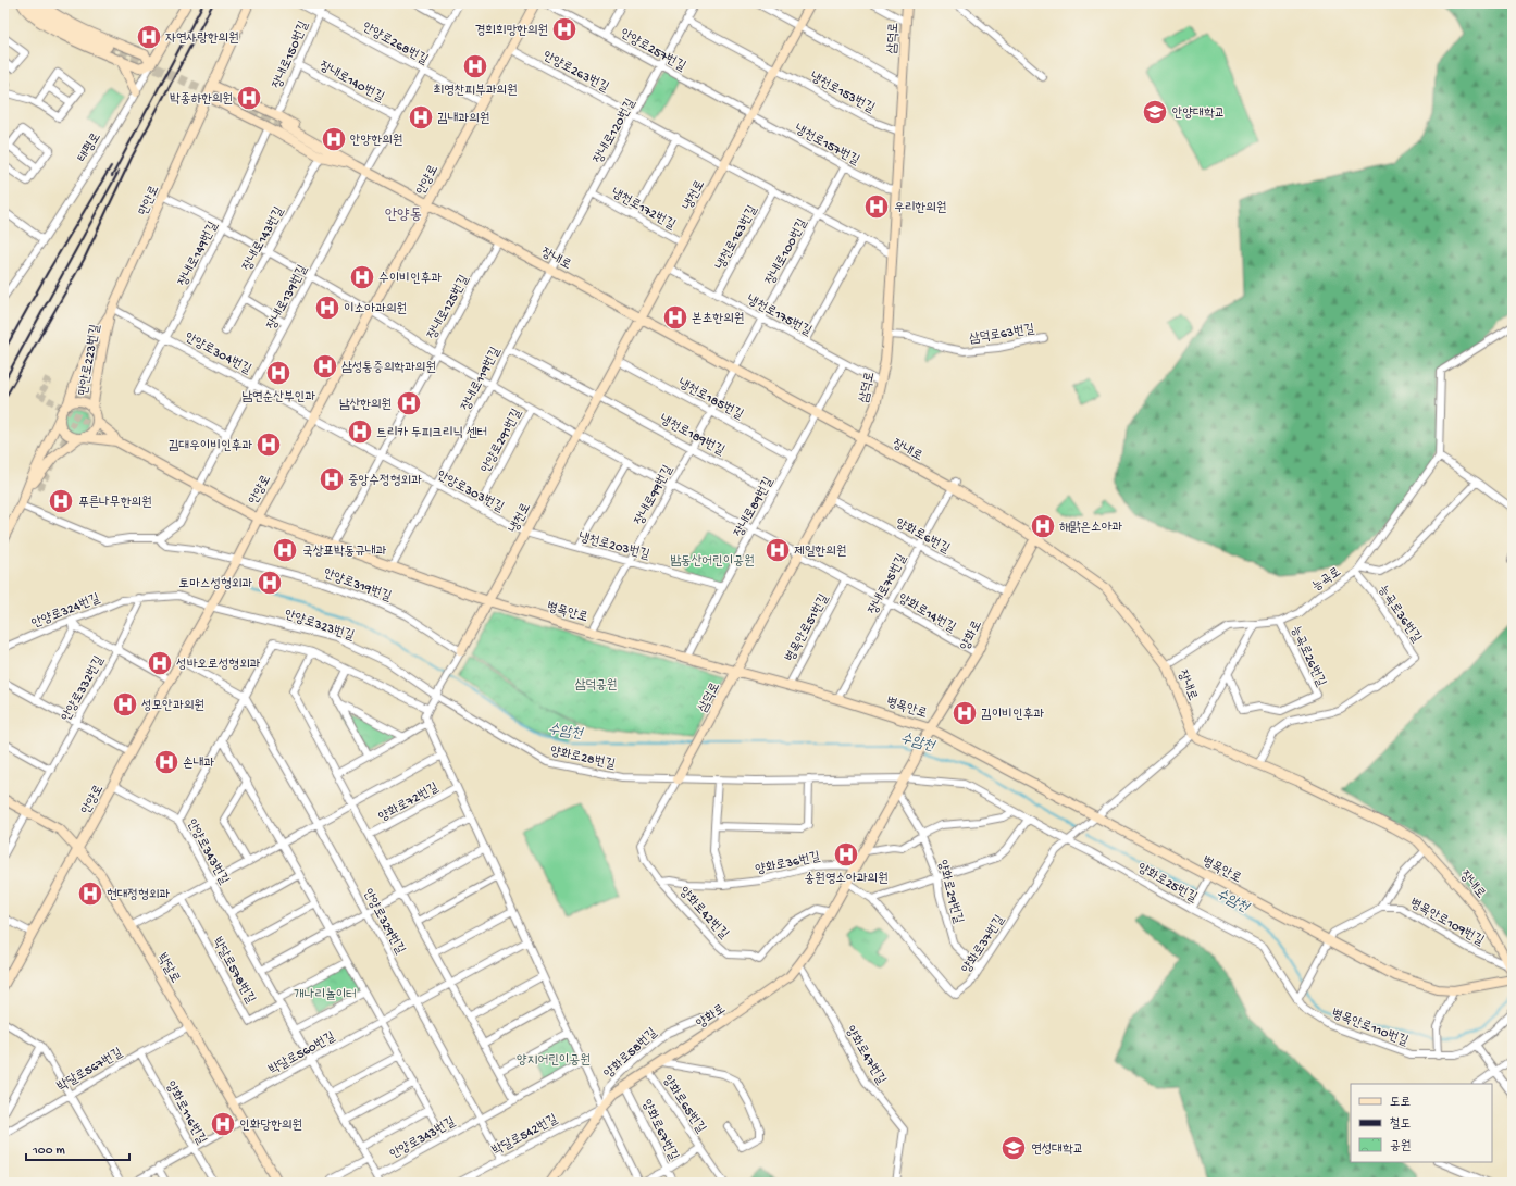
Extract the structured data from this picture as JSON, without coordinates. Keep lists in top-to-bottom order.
{
  "streets": {
    "street": [
      "삼덕로",
      "안양로268번길",
      "안양로257번길",
      "장내로150번길",
      "안양로263번길",
      "장내로140번길",
      "냉천로153번길",
      "장내로120번길",
      "냉천로157번길",
      "태평로",
      "안양로",
      "냉천로",
      "만안로",
      "냉천로172번길",
      "냉천로163번길",
      "장내로143번길",
      "장내로100번길",
      "장내로149번길",
      "장내로",
      "장내로139번길",
      "장내로125번길",
      "냉천로175번길",
      "삼덕로63번길",
      "안양로304번길",
      "만안로223번길",
      "장내로119번길",
      "냉천로185번길",
      "냉천로189번길",
      "안양로291번길",
      "안양로303번길",
      "장내로99번길",
      "장내로89번길",
      "양화로6번길",
      "냉천로203번길",
      "능곡로",
      "안양로319번길",
      "장내로75번길",
      "안양로324번길",
      "병목안로",
      "양화로14번길",
      "능곡로36번길",
      "안양로323번길",
      "병목안로51번길",
      "양화로",
      "능곡로26번길",
      "안양로332번길",
      "양화로28번길",
      "양화로72번길",
      "안양로343번길",
      "양화로36번길",
      "양화로25번길",
      "양화로29번길",
      "양화로42번길",
      "안양로329번길",
      "병목안로109번길",
      "양화로37번길",
      "박달로",
      "박달로578번길",
      "병목안로110번길",
      "박달로560번길",
      "양화로58번길",
      "양화로47번길",
      "박달로567번길",
      "양화로65번길",
      "양화로116번길",
      "양화로67번길",
      "박달로542번길"
    ]
  },
  "crossings": [
    ["삼덕로", "냉천로153번길"],
    ["삼덕로", "냉천로157번길"],
    ["삼덕로", "장내로"],
    ["삼덕로", "냉천로175번길"],
    ["삼덕로", "삼덕로63번길"],
    ["삼덕로", "양화로6번길"],
    ["삼덕로", "병목안로"],
    ["삼덕로", "양화로14번길"],
    ["삼덕로", "양화로28번길"],
    ["삼덕로", "양화로42번길"],
    ["안양로268번길", "장내로150번길"],
    ["안양로268번길", "안양로"],
    ["안양로257번길", "장내로120번길"],
    ["안양로257번길", "냉천로157번길"],
    ["안양로257번길", "냉천로"],
    ["장내로150번길", "장내로140번길"],
    ["안양로263번길", "장내로120번길"],
    ["안양로263번길", "안양로"],
    ["안양로263번길", "냉천로"],
    ["냉천로153번길", "장내로120번길"],
    ["냉천로153번길", "냉천로"],
    ["장내로120번길", "냉천로172번길"],
    ["장내로120번길", "장내로"],
    ["장내로120번길", "장내로119번길"],
    ["냉천로157번길", "냉천로"],
    ["냉천로157번길", "장내로100번길"],
    ["안양로", "장내로"],
    ["안양로", "안양로304번길"],
    ["안양로", "안양로291번길"],
    ["안양로", "안양로303번길"],
    ["안양로", "안양로319번길"],
    ["안양로", "안양로324번길"],
    ["안양로", "병목안로"],
    ["안양로", "안양로323번길"],
    ["안양로", "안양로332번길"],
    ["안양로", "안양로343번길"],
    ["안양로", "박달로"],
    ["냉천로", "냉천로172번길"],
    ["냉천로", "장내로"],
    ["냉천로", "냉천로175번길"],
    ["냉천로", "냉천로185번길"],
    ["냉천로", "냉천로189번길"],
    ["냉천로", "안양로291번길"],
    ["냉천로", "안양로303번길"],
    ["냉천로", "냉천로203번길"],
    ["냉천로", "안양로319번길"],
    ["냉천로", "병목안로"],
    ["냉천로", "양화로72번길"],
    ["만안로", "안양로304번길"],
    ["만안로", "만안로223번길"],
    ["만안로", "안양로291번길"],
    ["냉천로163번길", "냉천로175번길"],
    ["장내로143번길", "안양로291번길"],
    ["장내로100번길", "장내로"],
    ["장내로100번길", "냉천로175번길"],
    ["장내로100번길", "장내로99번길"],
    ["장내로149번길", "장내로139번길"],
    ["장내로149번길", "안양로304번길"],
    ["장내로149번길", "안양로291번길"],
    ["장내로", "장내로139번길"],
    ["장내로", "장내로125번길"],
    ["장내로", "장내로119번길"],
    ["장내로", "장내로99번길"],
    ["장내로", "장내로89번길"],
    ["장내로", "능곡로"],
    ["장내로", "장내로75번길"],
    ["장내로", "병목안로"],
    ["장내로", "능곡로36번길"],
    ["장내로", "양화로"],
    ["장내로", "병목안로109번길"],
    ["장내로139번길", "안양로304번길"],
    ["장내로139번길", "안양로291번길"],
    ["장내로139번길", "안양로319번길"],
    ["장내로139번길", "병목안로"],
    ["장내로125번길", "안양로291번길"],
    ["장내로125번길", "안양로303번길"],
    ["장내로125번길", "병목안로"],
    ["안양로304번길", "만안로223번길"],
    ["안양로304번길", "안양로303번길"],
    ["장내로119번길", "안양로291번길"],
    ["장내로119번길", "안양로303번길"],
    ["장내로119번길", "병목안로"],
    ["냉천로185번길", "장내로99번길"],
    ["냉천로185번길", "장내로89번길"],
    ["냉천로189번길", "장내로99번길"],
    ["냉천로189번길", "장내로89번길"],
    ["안양로291번길", "안양로303번길"],
    ["안양로291번길", "장내로99번길"],
    ["안양로291번길", "양화로14번길"],
    ["안양로303번길", "냉천로203번길"],
    ["장내로99번길", "냉천로203번길"],
    ["장내로99번길", "병목안로"],
    ["장내로99번길", "양화로14번길"],
    ["장내로89번길", "냉천로203번길"],
    ["장내로89번길", "병목안로"],
    ["장내로89번길", "양화로14번길"],
    ["양화로6번길", "장내로75번길"],
    ["양화로6번길", "양화로"],
    ["능곡로", "능곡로36번길"],
    ["능곡로", "능곡로26번길"],
    ["안양로319번길", "양화로72번길"],
    ["장내로75번길", "병목안로"],
    ["장내로75번길", "양화로14번길"],
    ["안양로324번길", "안양로323번길"],
    ["병목안로", "병목안로51번길"],
    ["병목안로", "양화로"],
    ["병목안로", "양화로37번길"],
    ["양화로14번길", "병목안로51번길"],
    ["양화로14번길", "양화로"],
    ["안양로323번길", "양화로28번길"],
    ["안양로323번길", "양화로72번길"],
    ["양화로", "양화로28번길"],
    ["양화로", "양화로72번길"],
    ["양화로", "양화로36번길"],
    ["양화로", "양화로25번길"],
    ["양화로", "양화로29번길"],
    ["양화로", "양화로42번길"],
    ["양화로", "양화로37번길"],
    ["양화로", "양화로58번길"],
    ["양화로", "양화로47번길"],
    ["양화로", "양화로65번길"],
    ["양화로", "양화로67번길"],
    ["양화로", "박달로542번길"],
    ["안양로332번길", "박달로"],
    ["양화로28번길", "양화로72번길"],
    ["양화로28번길", "양화로25번길"],
    ["양화로28번길", "양화로42번길"],
    ["양화로72번길", "박달로560번길"],
    ["양화로72번길", "양화로58번길"],
    ["양화로72번길", "박달로542번길"],
    ["안양로343번길", "안양로329번길"],
    ["안양로343번길", "박달로578번길"],
    ["안양로343번길", "박달로560번길"],
    ["양화로36번길", "양화로42번길"],
    ["양화로25번길", "양화로37번길"],
    ["양화로25번길", "병목안로110번길"],
    ["양화로29번길", "양화로37번길"],
    ["안양로329번길", "박달로560번길"],
    ["안양로329번길", "박달로542번길"],
    ["박달로", "박달로560번길"],
    ["박달로", "박달로567번길"],
    ["양화로58번길", "박달로542번길"],
    ["박달로567번길", "양화로116번길"],
    ["양화로65번길", "양화로67번길"]
  ],
  "districts": ["안양동"],
  "water": ["수암천"],
  "parks": [
    "밤동산어린이공원",
    "삼덕공원",
    "개나리놀이터",
    "양지어린이공원"
  ],
  "places": {
    "hospital": [
      "경희희망한의원",
      "자연사랑한의원",
      "최영찬피부과의원",
      "박종하한의원",
      "김내과의원",
      "안양한의원",
      "우리한의원",
      "수이비인후과",
      "이소아과의원",
      "본초한의원",
      "삼성통증의학과의원",
      "남연순산부인과",
      "남산한의원",
      "트리카 두피크리닉 센터",
      "김대우이비인후과",
      "중앙수정형외과",
      "푸른나무한의원",
      "해맑은소아과",
      "국상표박동규내과",
      "제일한의원",
      "토마스성형외과",
      "성바오로성형외과",
      "성모안과의원",
      "김이비인후과",
      "손내과",
      "송원영소아과의원",
      "현대정형외과",
      "인화당한의원"
    ],
    "school or university": ["안양대학교", "연성대학교"]
  },
  "legend": ["도로", "철도", "공원"],
  "scale_bar": "100 m"
}
